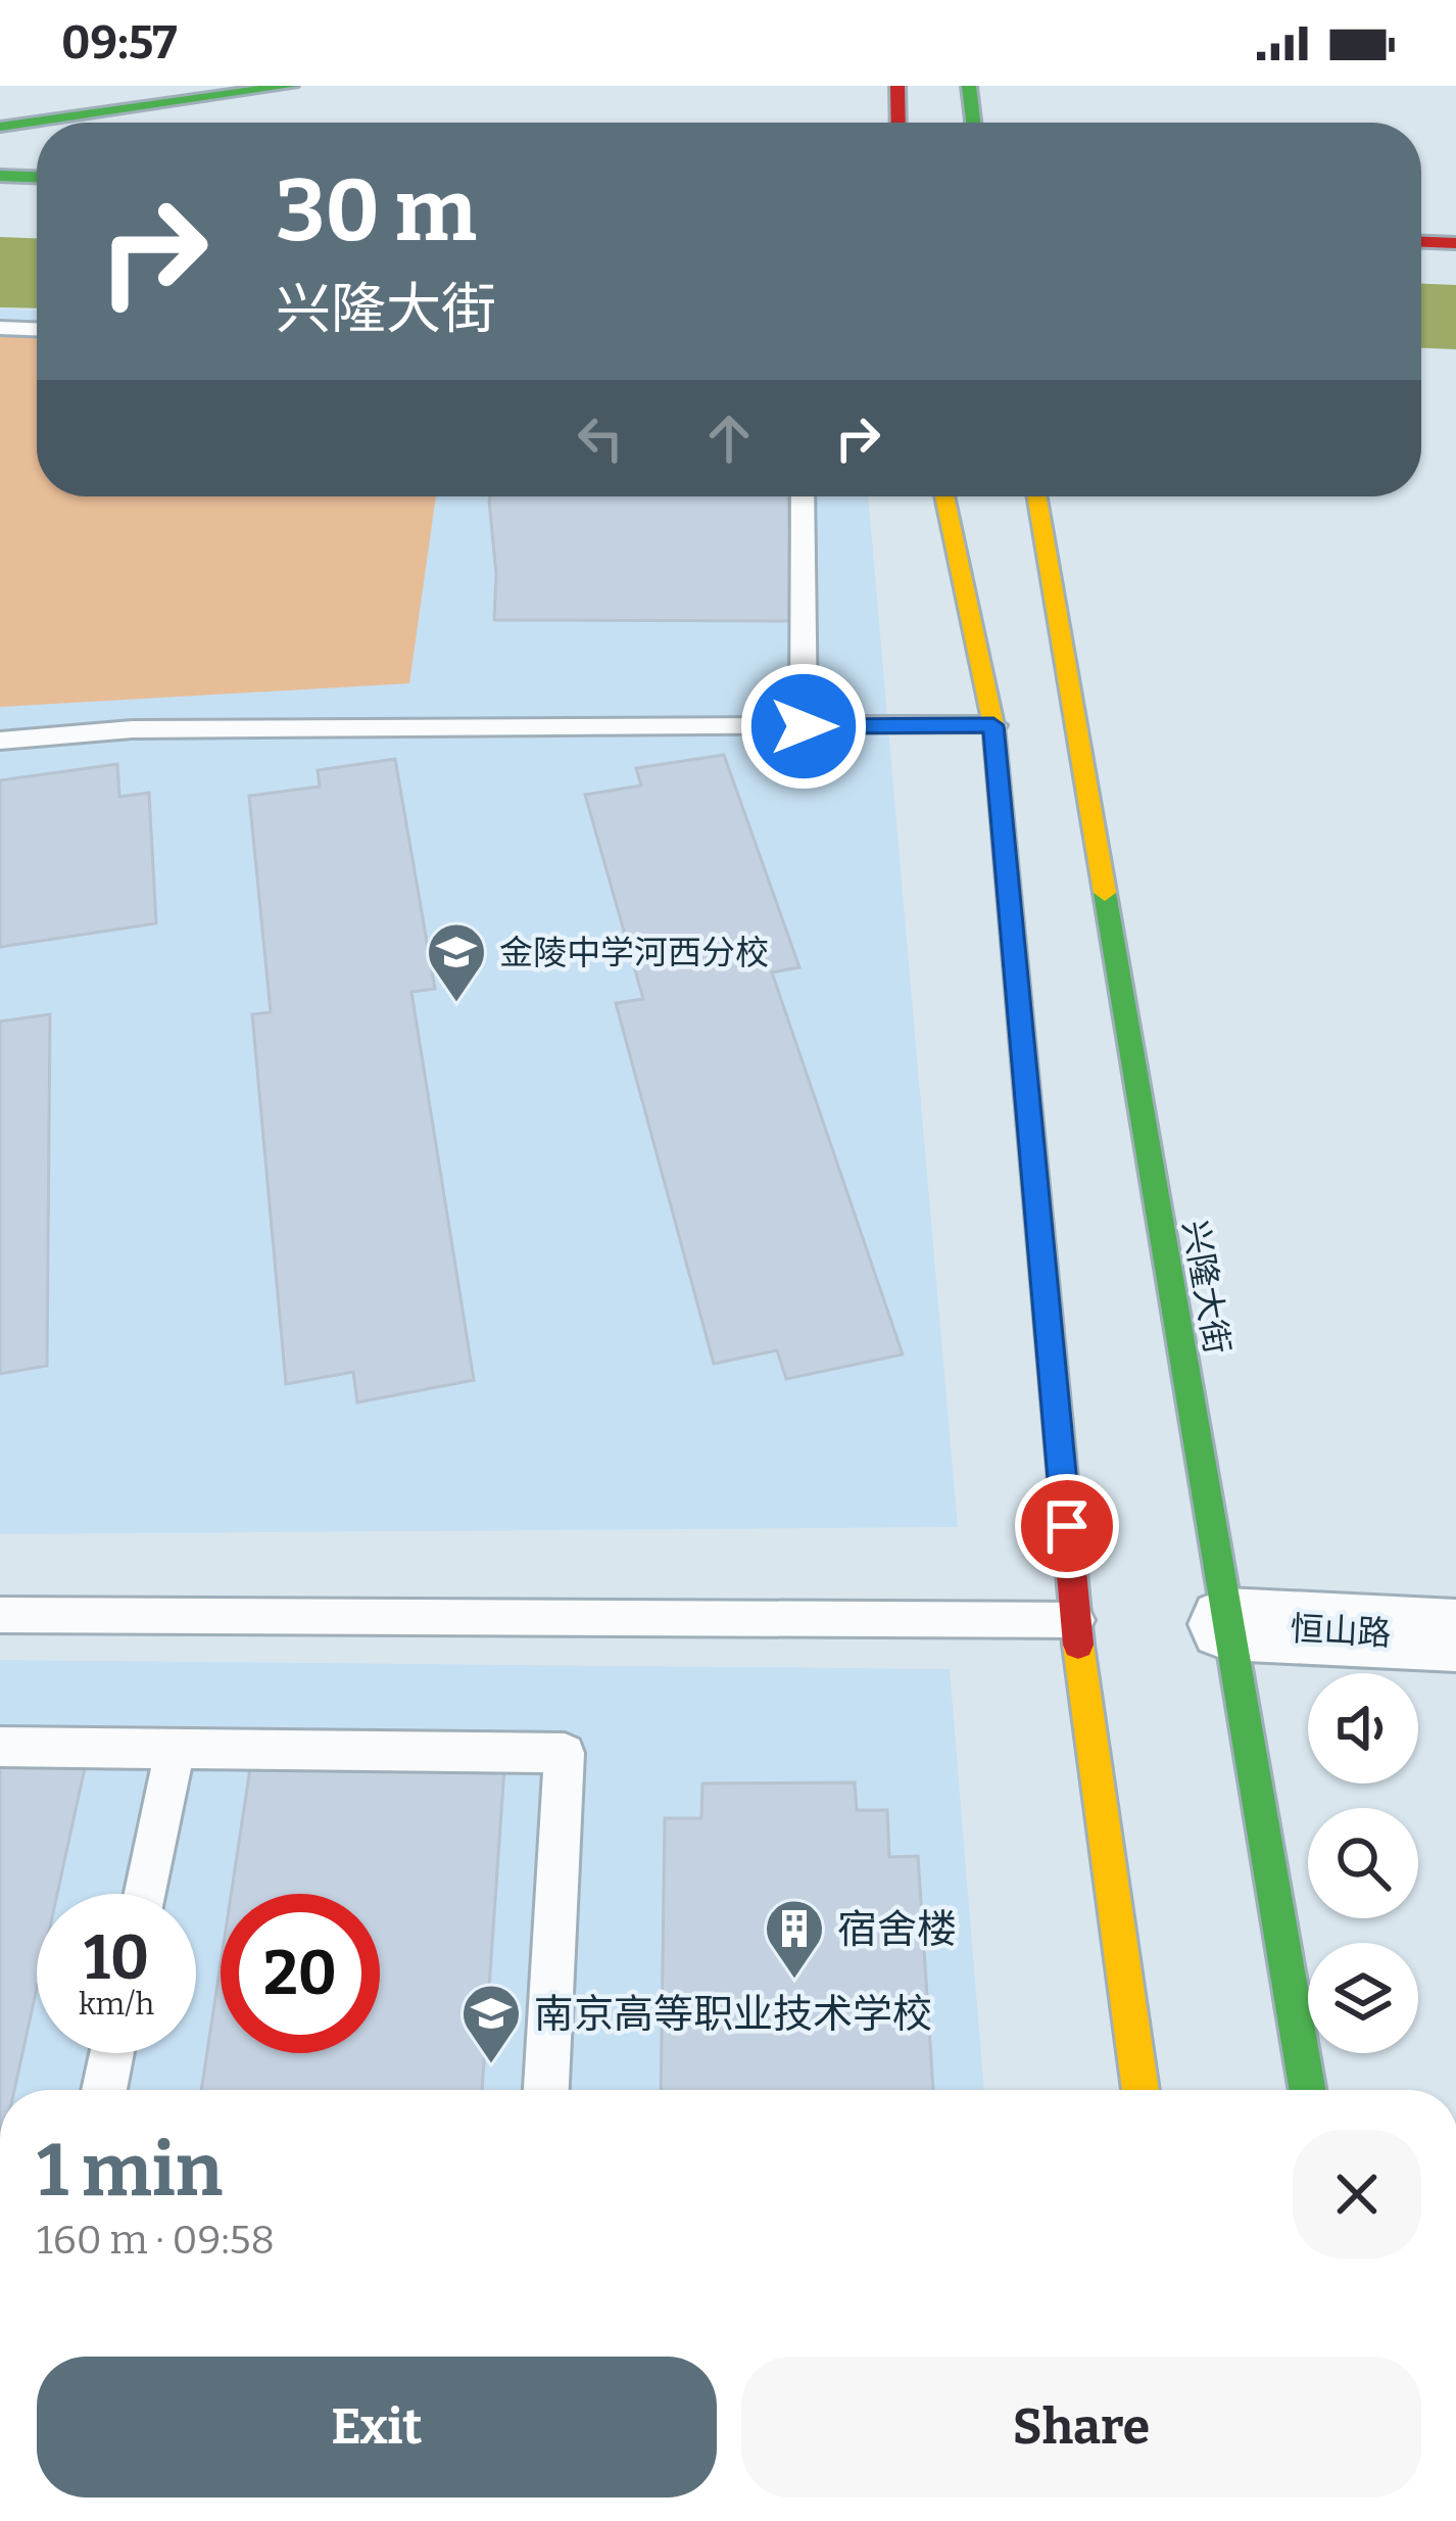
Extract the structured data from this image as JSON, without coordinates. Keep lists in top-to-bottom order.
{
  "streets": {
    "main road": ["兴隆大街"],
    "street": ["恒山路"]
  },
  "crossings": [
    ["兴隆大街", "恒山路"]
  ],
  "places": {
    "school or university": ["金陵中学河西分校", "南京高等职业技术学校"],
    "building": ["宿舍楼"]
  },
  "page": {
    "status": "09:57",
    "turn": ["30 m", "兴隆大街"],
    "speed": "10 km/h",
    "limit": "20",
    "heading": ["1 min", "160 m · 09:58"],
    "buttons": ["Exit", "Share"]
  }
}
